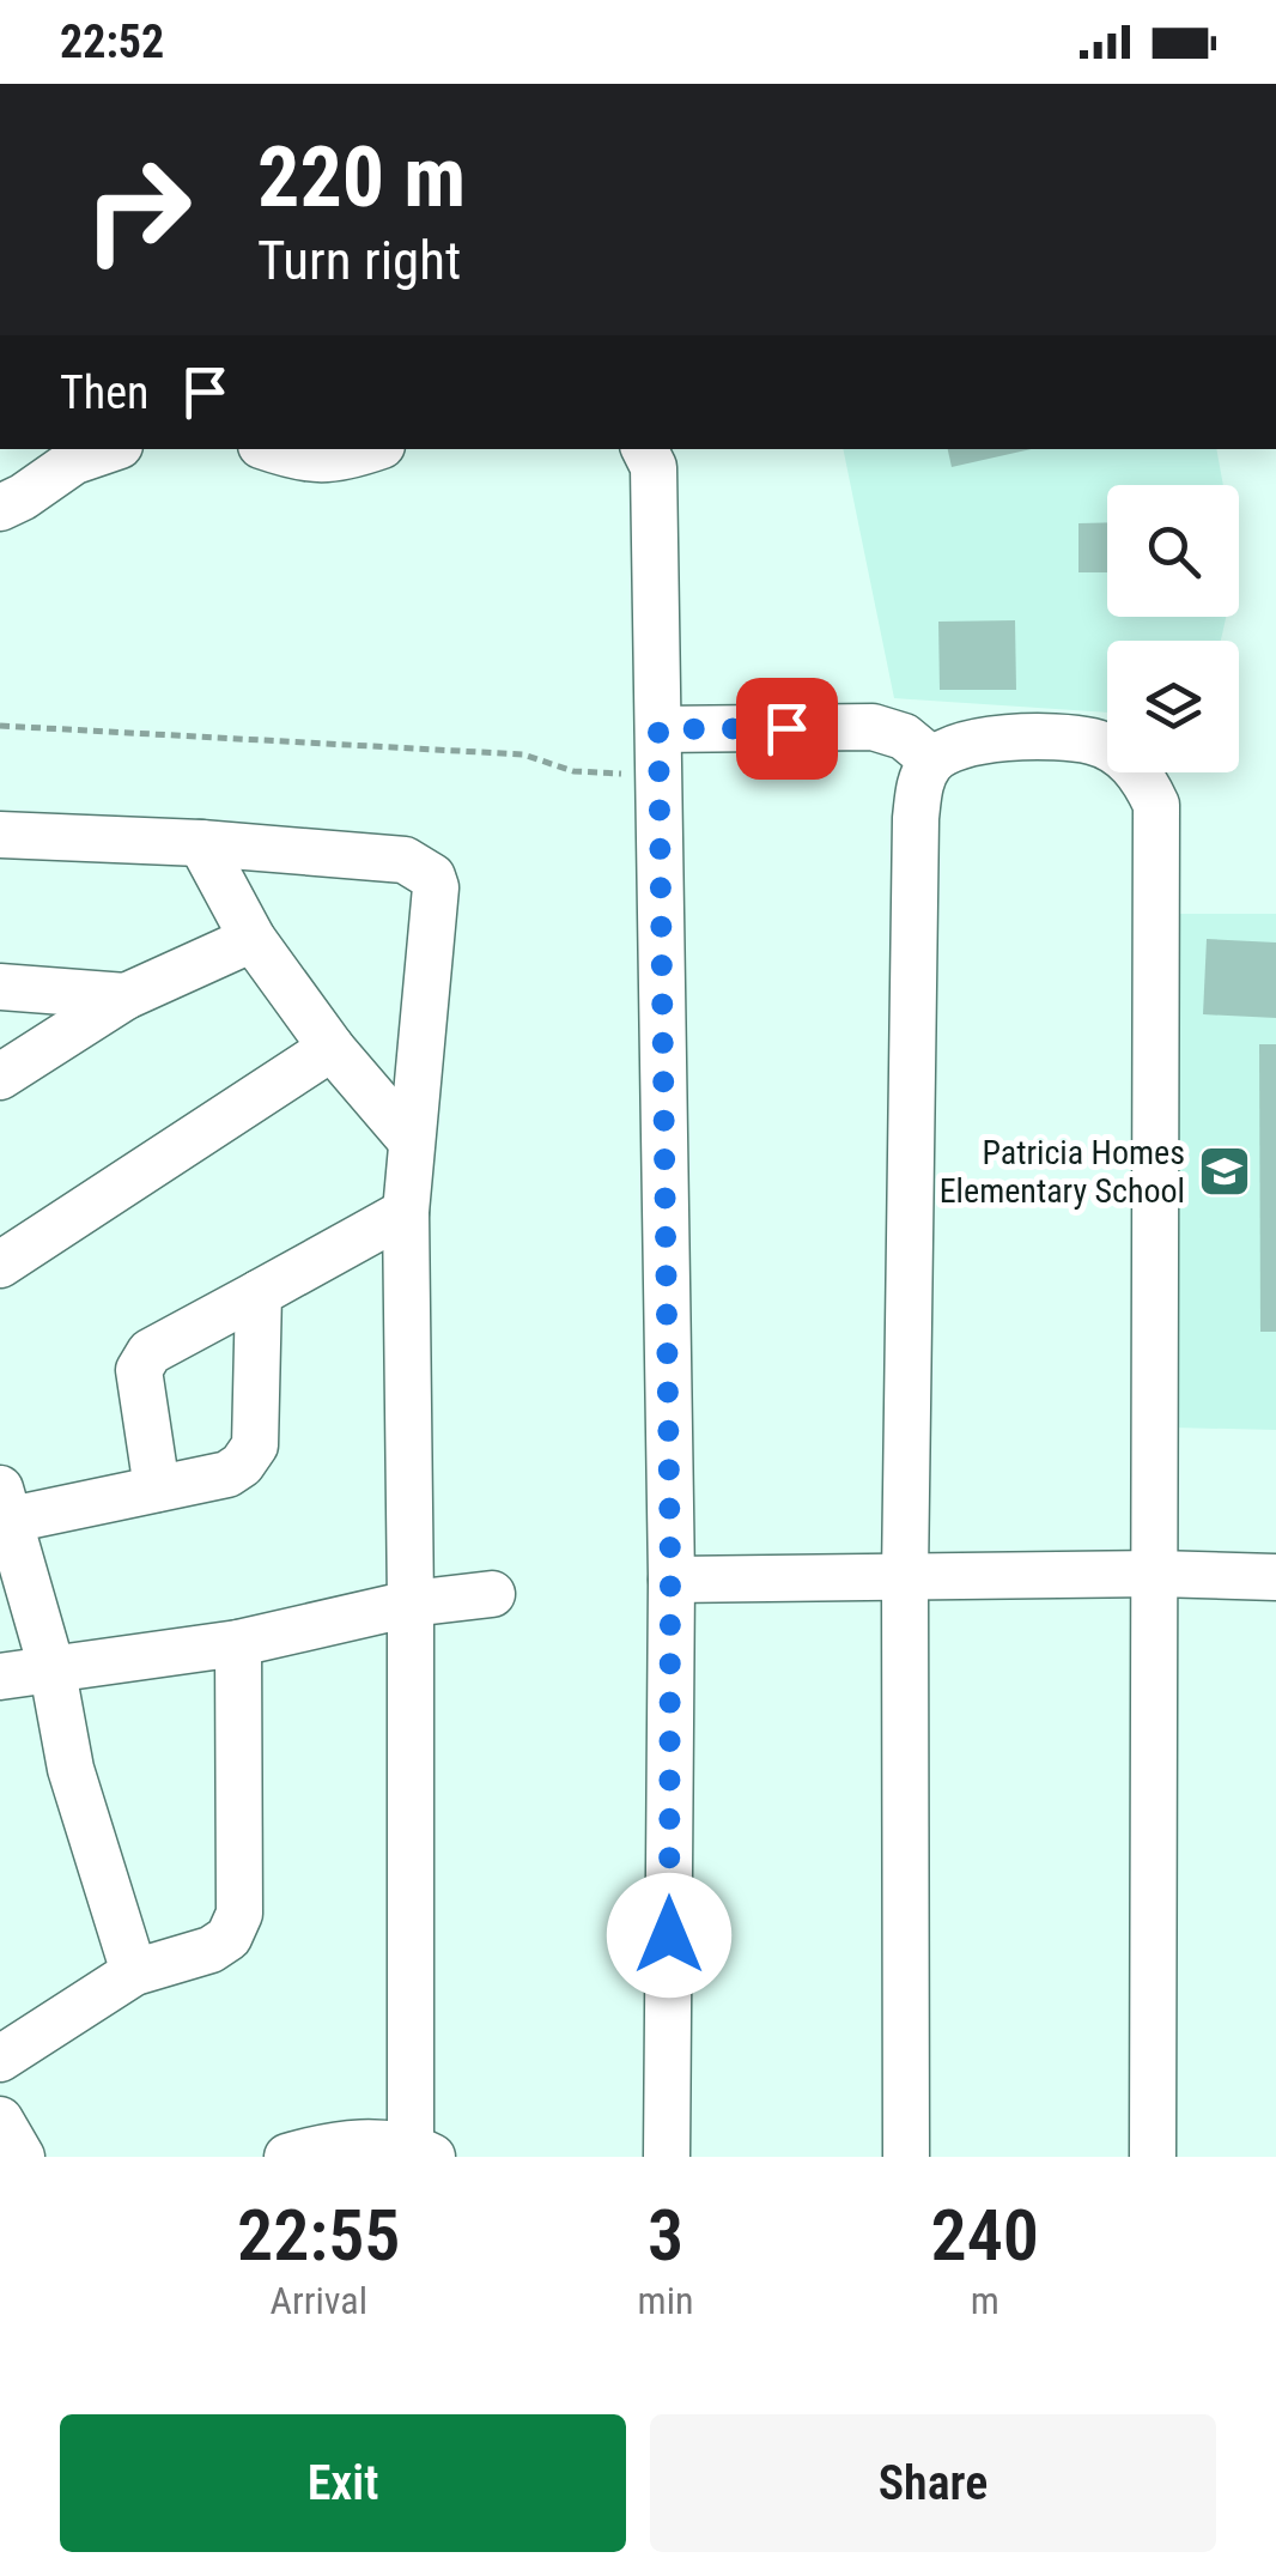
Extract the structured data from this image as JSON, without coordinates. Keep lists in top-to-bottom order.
{
  "places": {
    "school or university": ["Patricia Homes Elementary School"]
  },
  "page": {
    "status": "22:52",
    "turn": ["220 m", "Turn right"],
    "then": "Then",
    "eta": [
      "22:55",
      "Arrival",
      "3",
      "min",
      "240",
      "m"
    ],
    "buttons": ["Exit", "Share"]
  }
}
